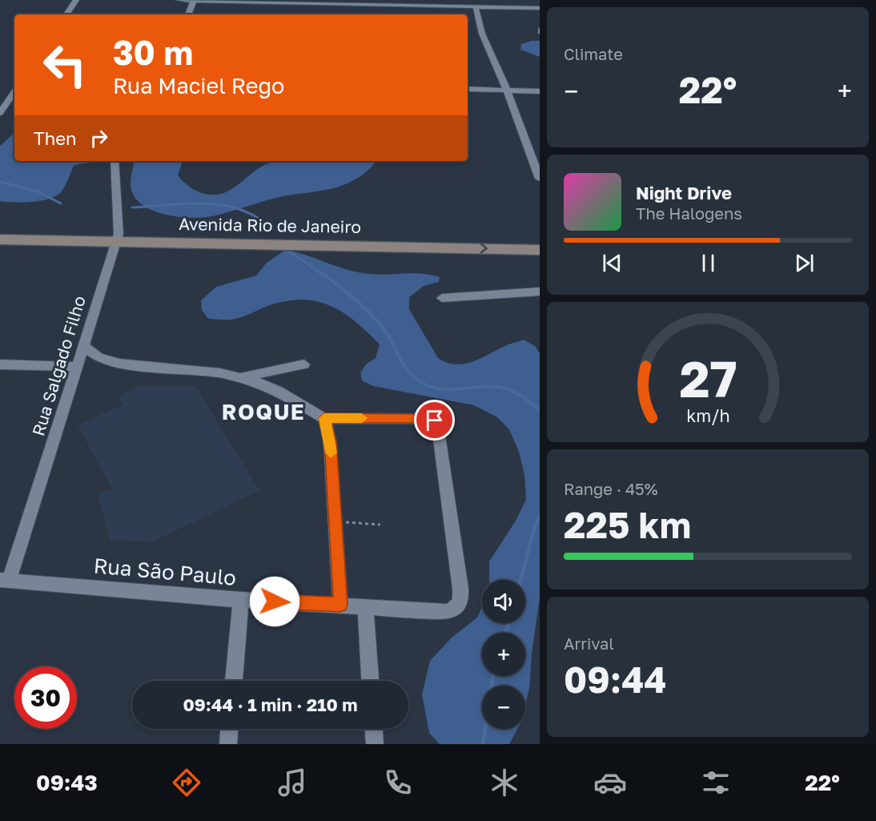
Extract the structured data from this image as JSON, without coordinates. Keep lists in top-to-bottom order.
{
  "streets": {
    "main road": ["Avenida Rio de Janeiro"],
    "street": ["Rua Salgado Filho", "Rua São Paulo"]
  },
  "crossings": [
    ["Avenida Rio de Janeiro", "Rua Salgado Filho"],
    ["Rua Salgado Filho", "Rua São Paulo"]
  ],
  "districts": ["ROQUE"],
  "page": {
    "tile": [
      "Climate",
      ["Range · 45%", "225 km"],
      ["Arrival", "09:44"]
    ],
    "turn": ["30 m", "Rua Maciel Rego"],
    "heat": ["−", "22°", "+"],
    "then": "Then",
    "song": ["Night Drive", "The Halogens"],
    "map_buttons": ["+", "−"],
    "limit": "30",
    "trip": "09:44 · 1 min · 210 m",
    "tabs": ["09:43", "22°"],
    "gauge": ["27", "km/h"]
  }
}
